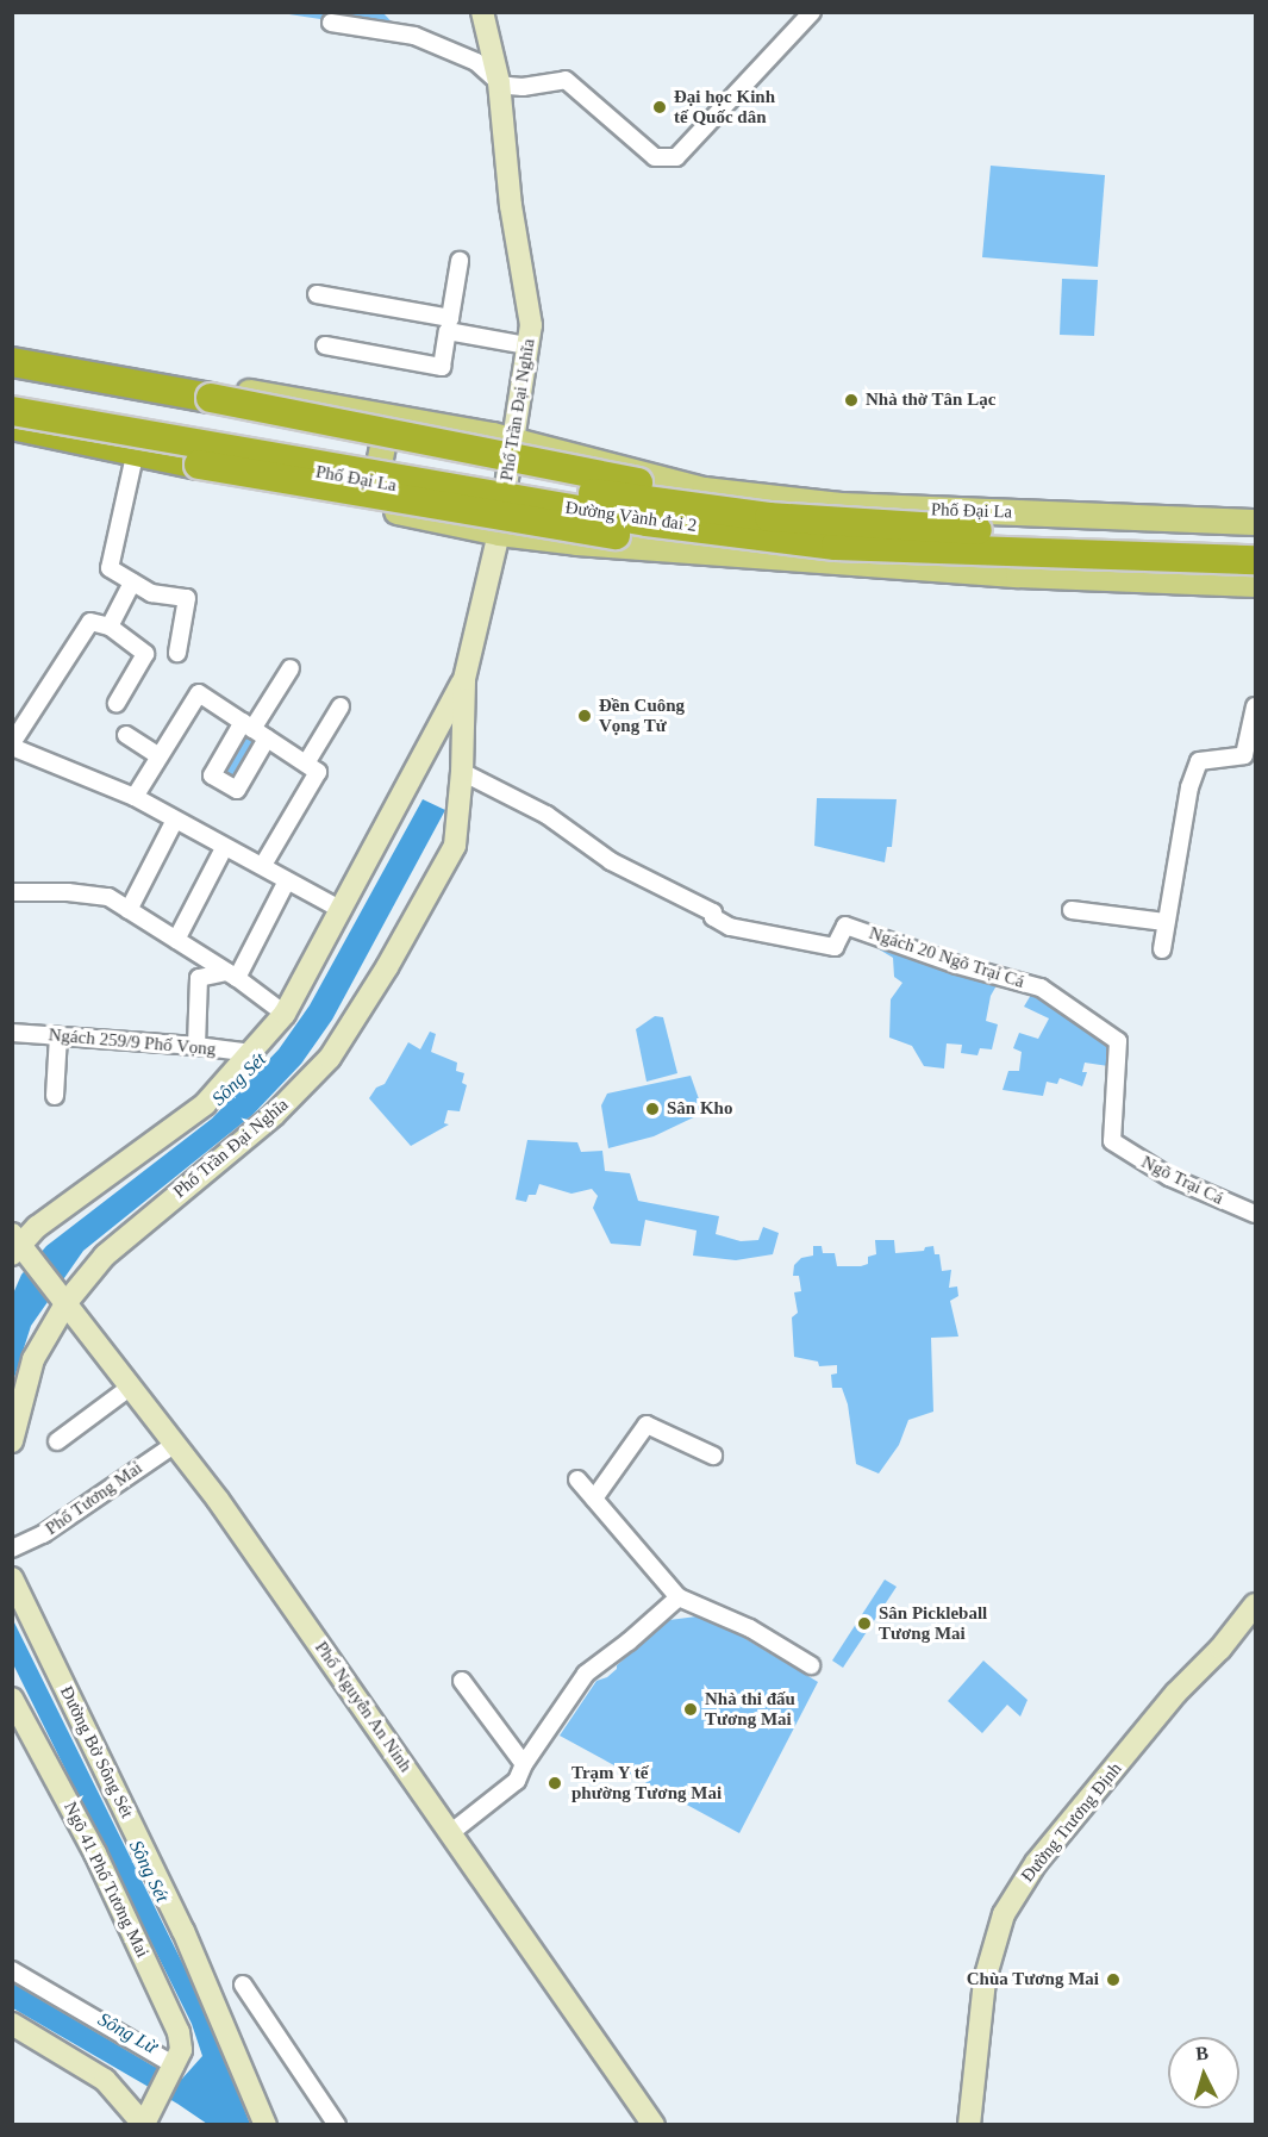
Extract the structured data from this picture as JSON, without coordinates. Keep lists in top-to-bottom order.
{
  "streets": {
    "highway": ["Đường Vành đai 2"],
    "main road": ["Phố Đại La"],
    "street": [
      "Phố Trần Đại Nghĩa",
      "Ngách 20 Ngõ Trại Cá",
      "Ngách 259/9 Phố Vọng",
      "Ngõ Trại Cá",
      "Phố Tương Mai",
      "Phố Nguyễn An Ninh",
      "Đường Bờ Sông Sét",
      "Đường Trương Định",
      "Ngõ 41 Phố Tương Mai"
    ]
  },
  "crossings": [
    ["Phố Trần Đại Nghĩa", "Phố Đại La"],
    ["Phố Trần Đại Nghĩa", "Ngách 20 Ngõ Trại Cá"],
    ["Phố Trần Đại Nghĩa", "Ngách 259/9 Phố Vọng"],
    ["Phố Trần Đại Nghĩa", "Phố Nguyễn An Ninh"],
    ["Phố Đại La", "Đường Vành đai 2"],
    ["Ngách 20 Ngõ Trại Cá", "Ngõ Trại Cá"],
    ["Phố Tương Mai", "Phố Nguyễn An Ninh"]
  ],
  "water": ["Sông Sét", "Sông Lừ"],
  "places": [
    "Đại học Kinh tế Quốc dân",
    "Nhà thờ Tân Lạc",
    "Đền Cuông Vọng Tử",
    "Sân Kho",
    "Sân Pickleball Tương Mai",
    "Nhà thi đấu Tương Mai",
    "Trạm Y tế phường Tương Mai",
    "Chùa Tương Mai"
  ],
  "north": "top"
}
